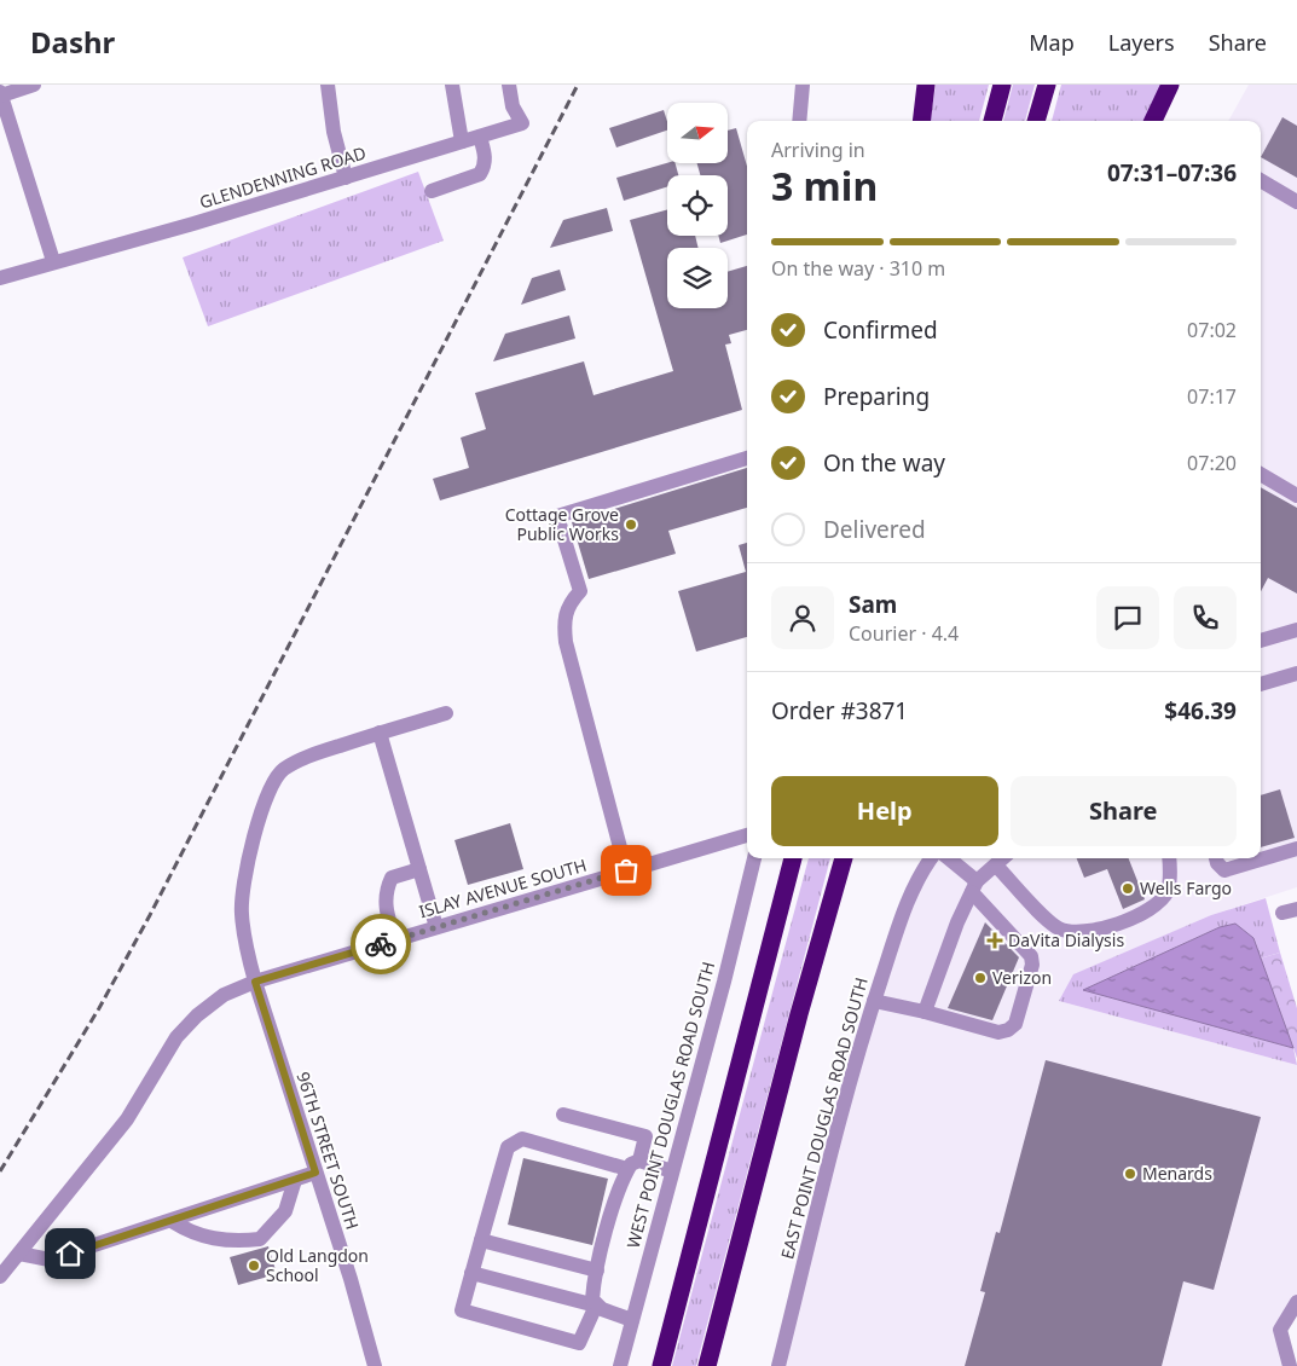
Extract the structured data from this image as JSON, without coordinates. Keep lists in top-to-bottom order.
{
  "streets": {
    "street": [
      "GLENDENNING ROAD",
      "ISLAY AVENUE SOUTH",
      "WEST POINT DOUGLAS ROAD SOUTH",
      "EAST POINT DOUGLAS ROAD SOUTH",
      "96TH STREET SOUTH"
    ]
  },
  "crossings": [
    ["ISLAY AVENUE SOUTH", "96TH STREET SOUTH"]
  ],
  "places": {
    "other": [
      "Cottage Grove Public Works",
      "Wells Fargo",
      "Verizon",
      "Menards",
      "Old Langdon School"
    ],
    "health": ["DaVita Dialysis"]
  },
  "north": "right",
  "page": {
    "header": "Dashr",
    "nav": ["Map", "Layers", "Share"],
    "heading": ["3 min", "Arriving in", "07:31–07:36"],
    "panel": [
      "Sam",
      "Courier · 4.4",
      "Order #3871",
      "$46.39"
    ],
    "bar": "On the way · 310 m",
    "list": [
      ["Confirmed", "07:02"],
      ["Preparing", "07:17"],
      ["On the way", "07:20"],
      "Delivered"
    ],
    "buttons": ["Help", "Share"]
  }
}
